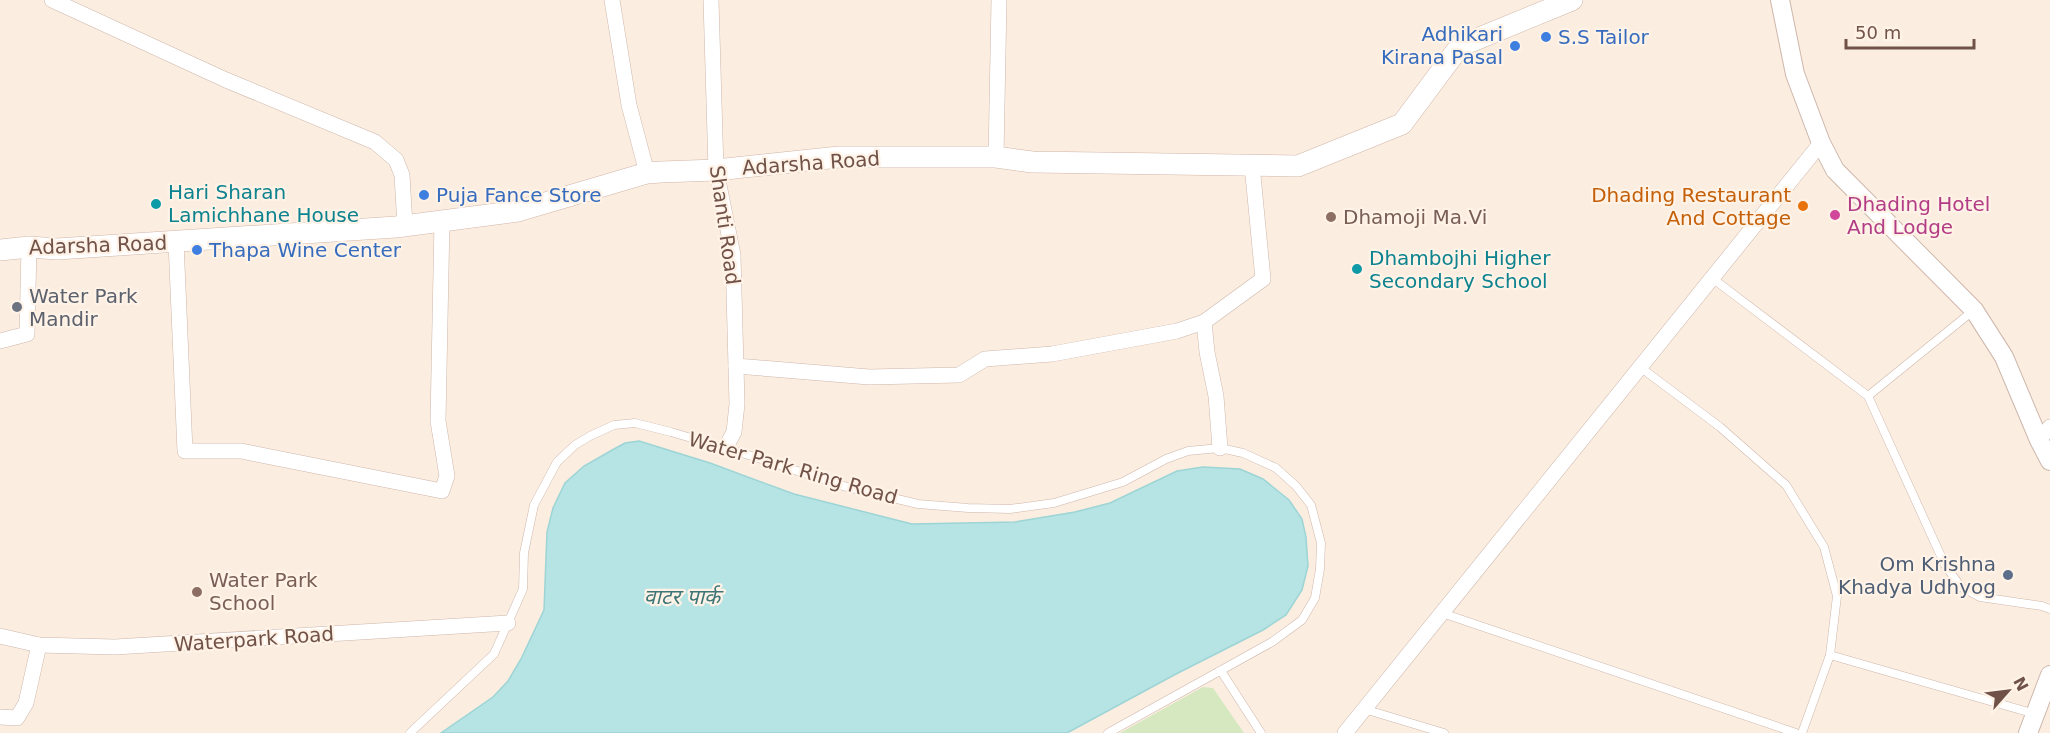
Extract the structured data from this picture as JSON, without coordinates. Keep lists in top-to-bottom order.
{
  "streets": {
    "main road": ["Adarsha Road"],
    "street": ["Shanti Road", "Waterpark Road"],
    "lane": ["Water Park Ring Road"]
  },
  "crossings": [
    ["Adarsha Road", "Shanti Road"],
    ["Shanti Road", "Water Park Ring Road"],
    ["Water Park Ring Road", "Waterpark Road"]
  ],
  "water": ["वाटर पार्क"],
  "places": [
    "S.S Tailor",
    "Adhikari Kirana Pasal",
    "Puja Fance Store",
    "Hari Sharan Lamichhane House",
    "Dhading Restaurant And Cottage",
    "Dhading Hotel And Lodge",
    "Dhamoji Ma.Vi",
    "Thapa Wine Center",
    "Dhambojhi Higher Secondary School",
    "Water Park Mandir",
    "Om Krishna Khadya Udhyog",
    "Water Park School"
  ],
  "scale_bar": "50 m",
  "north": "top right"
}
